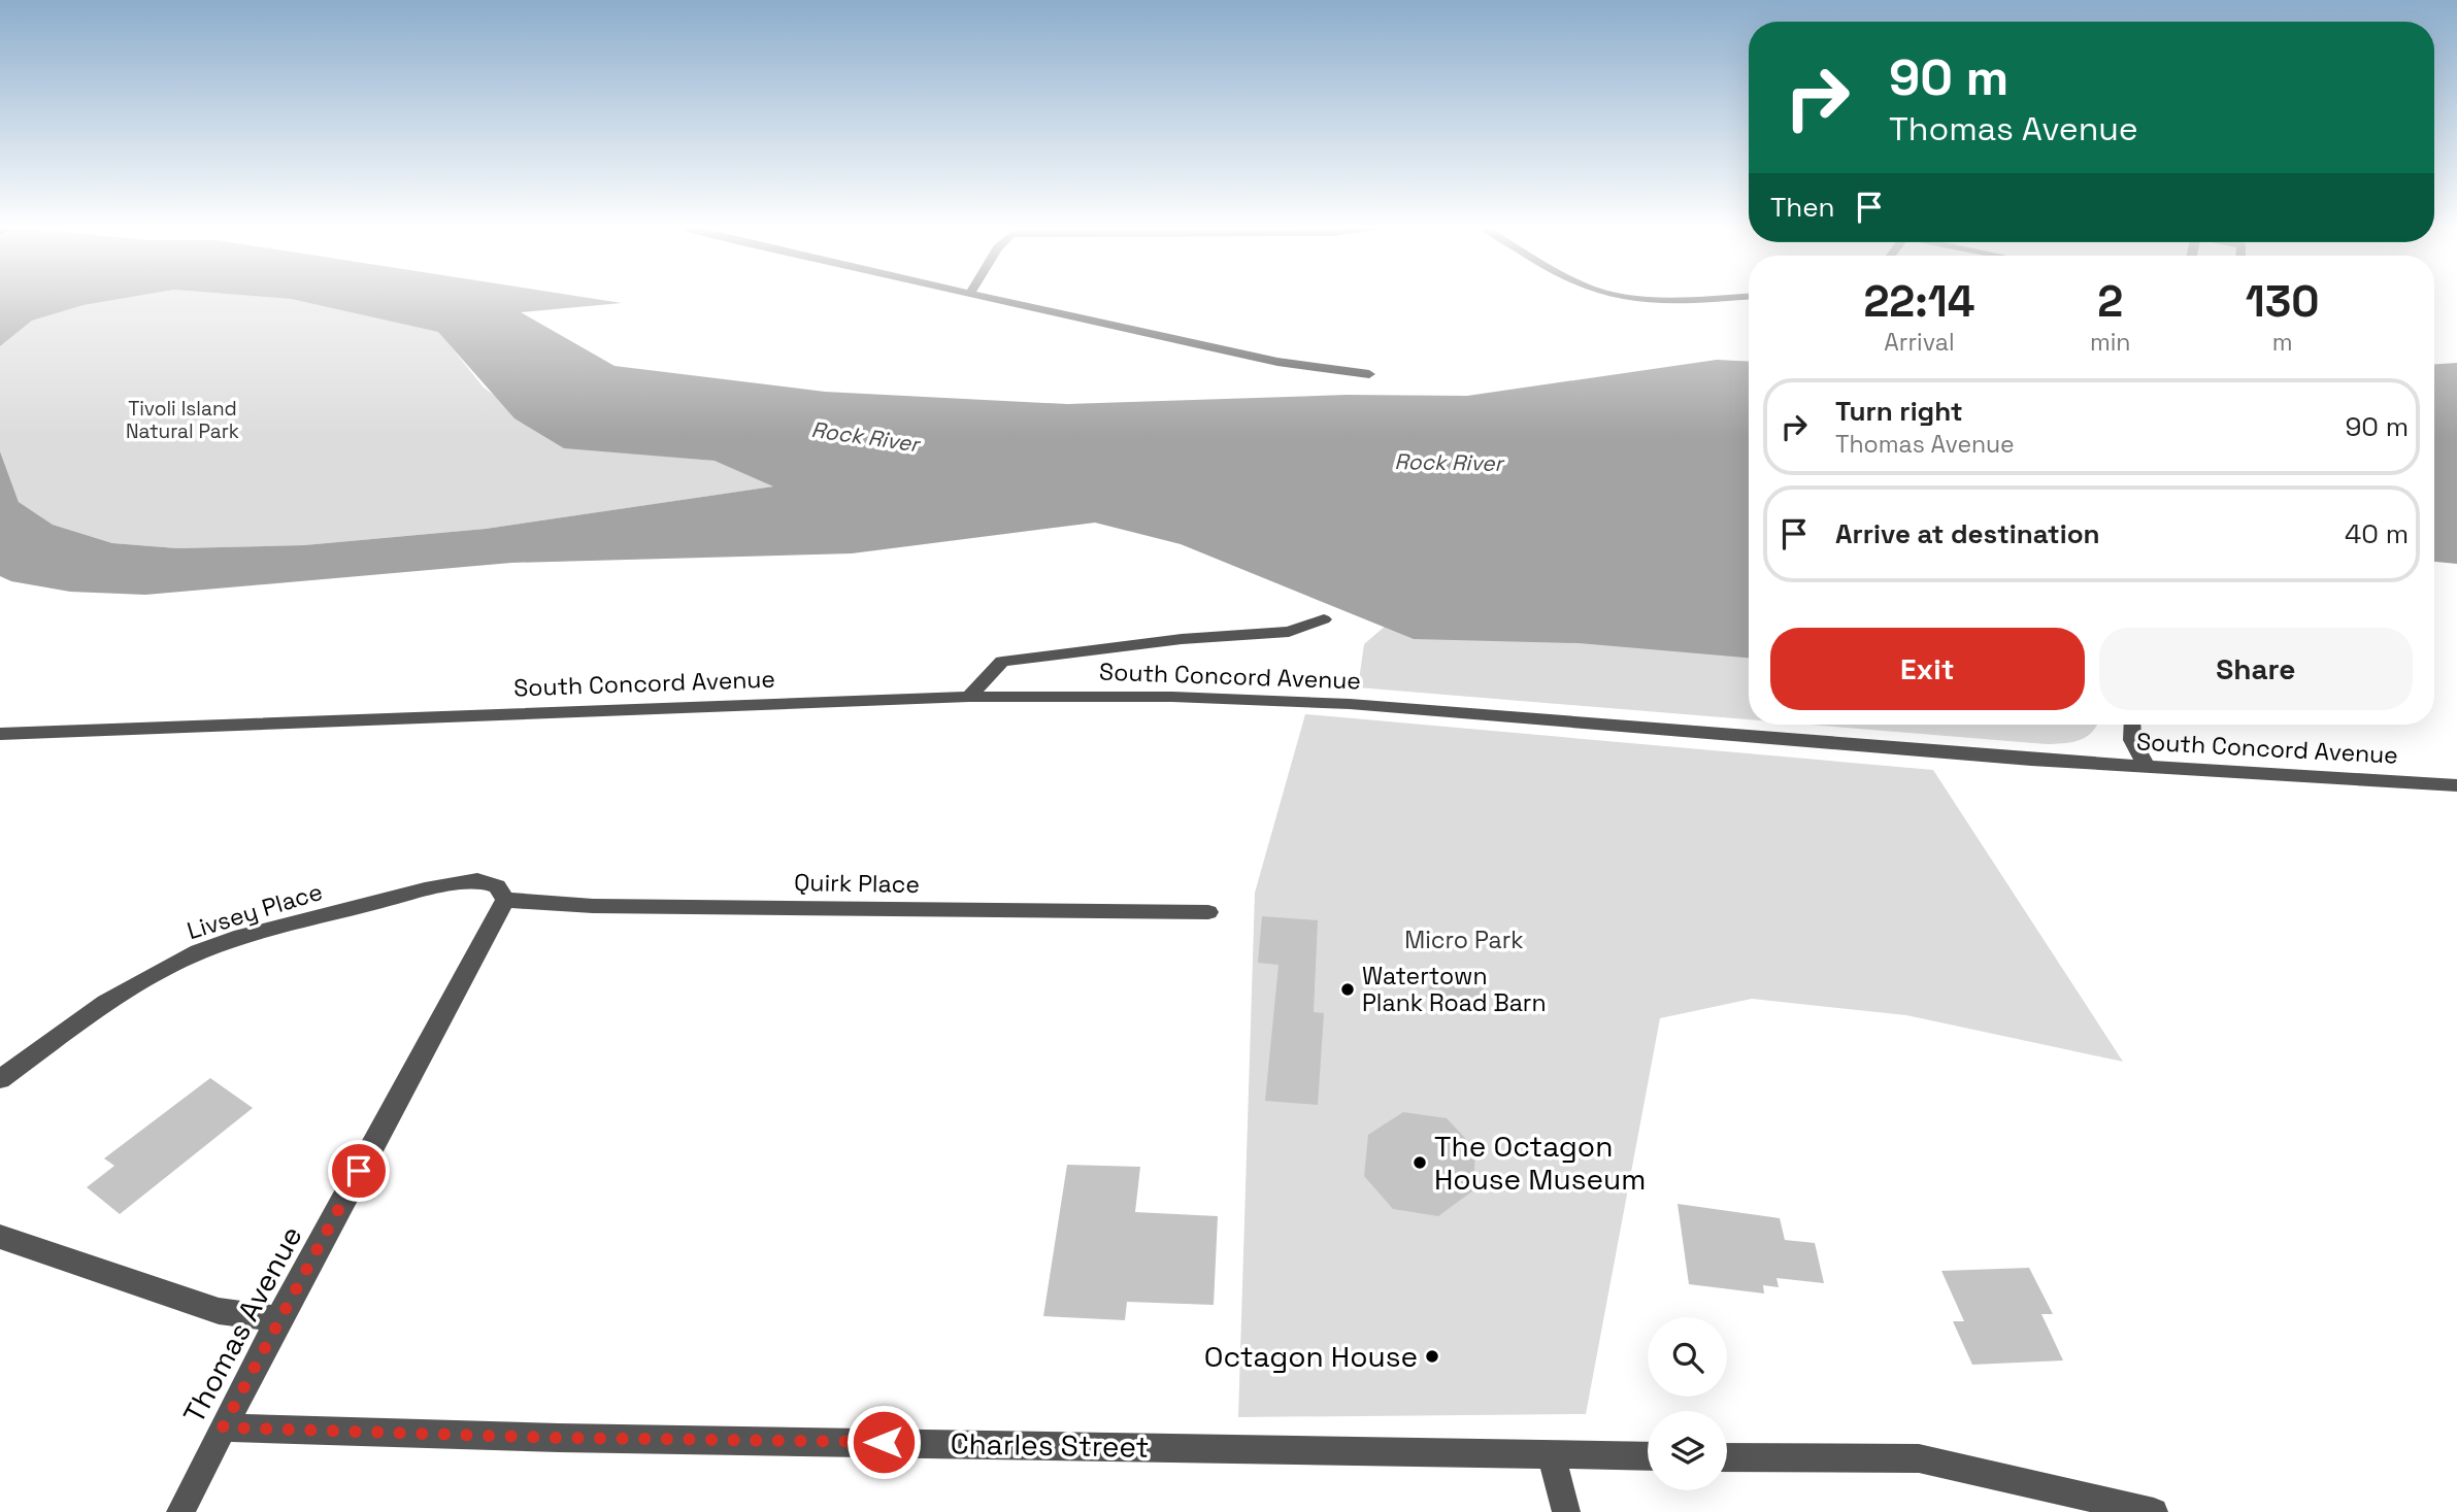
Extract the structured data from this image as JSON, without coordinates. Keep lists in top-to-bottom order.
{
  "streets": {
    "street": [
      "South Concord Avenue",
      "Quirk Place",
      "Livsey Place",
      "Thomas Avenue",
      "Charles Street"
    ]
  },
  "crossings": [
    ["Quirk Place", "Livsey Place"],
    ["Quirk Place", "Thomas Avenue"],
    ["Livsey Place", "Thomas Avenue"],
    ["Thomas Avenue", "Charles Street"]
  ],
  "water": ["Rock River"],
  "parks": ["Tivoli Island Natural Park", "Micro Park"],
  "places": ["Watertown Plank Road Barn", "The Octagon House Museum", "Octagon House"],
  "page": {
    "turn": ["90 m", "Thomas Avenue"],
    "then": "Then",
    "eta": [
      "22:14",
      "Arrival",
      "2",
      "min",
      "130",
      "m"
    ],
    "list": [
      {
        "name": "Turn right",
        "note": "Thomas Avenue",
        "value": "90 m"
      },
      {
        "name": "Arrive at destination",
        "value": "40 m"
      }
    ],
    "buttons": ["Exit", "Share"]
  }
}
